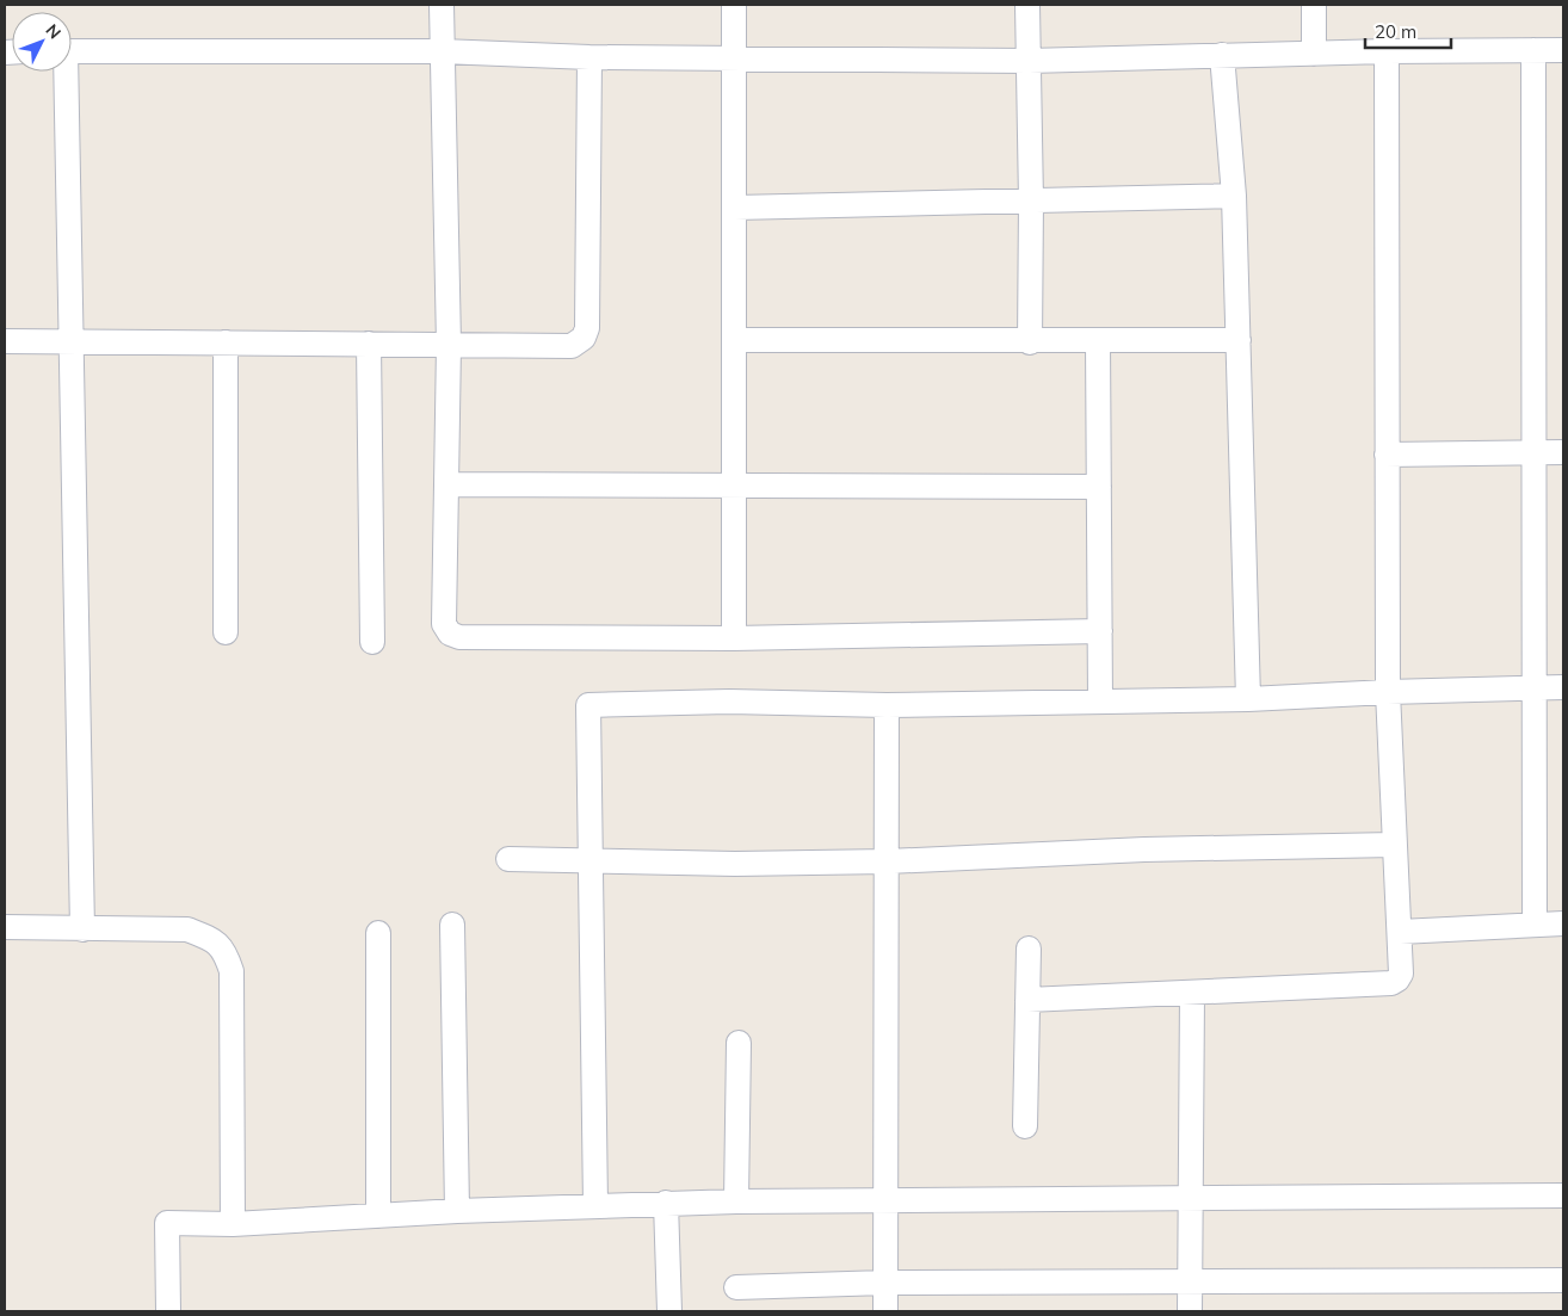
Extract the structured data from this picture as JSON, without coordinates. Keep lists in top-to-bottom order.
{
  "scale_bar": "20 m",
  "north": "top right"
}
